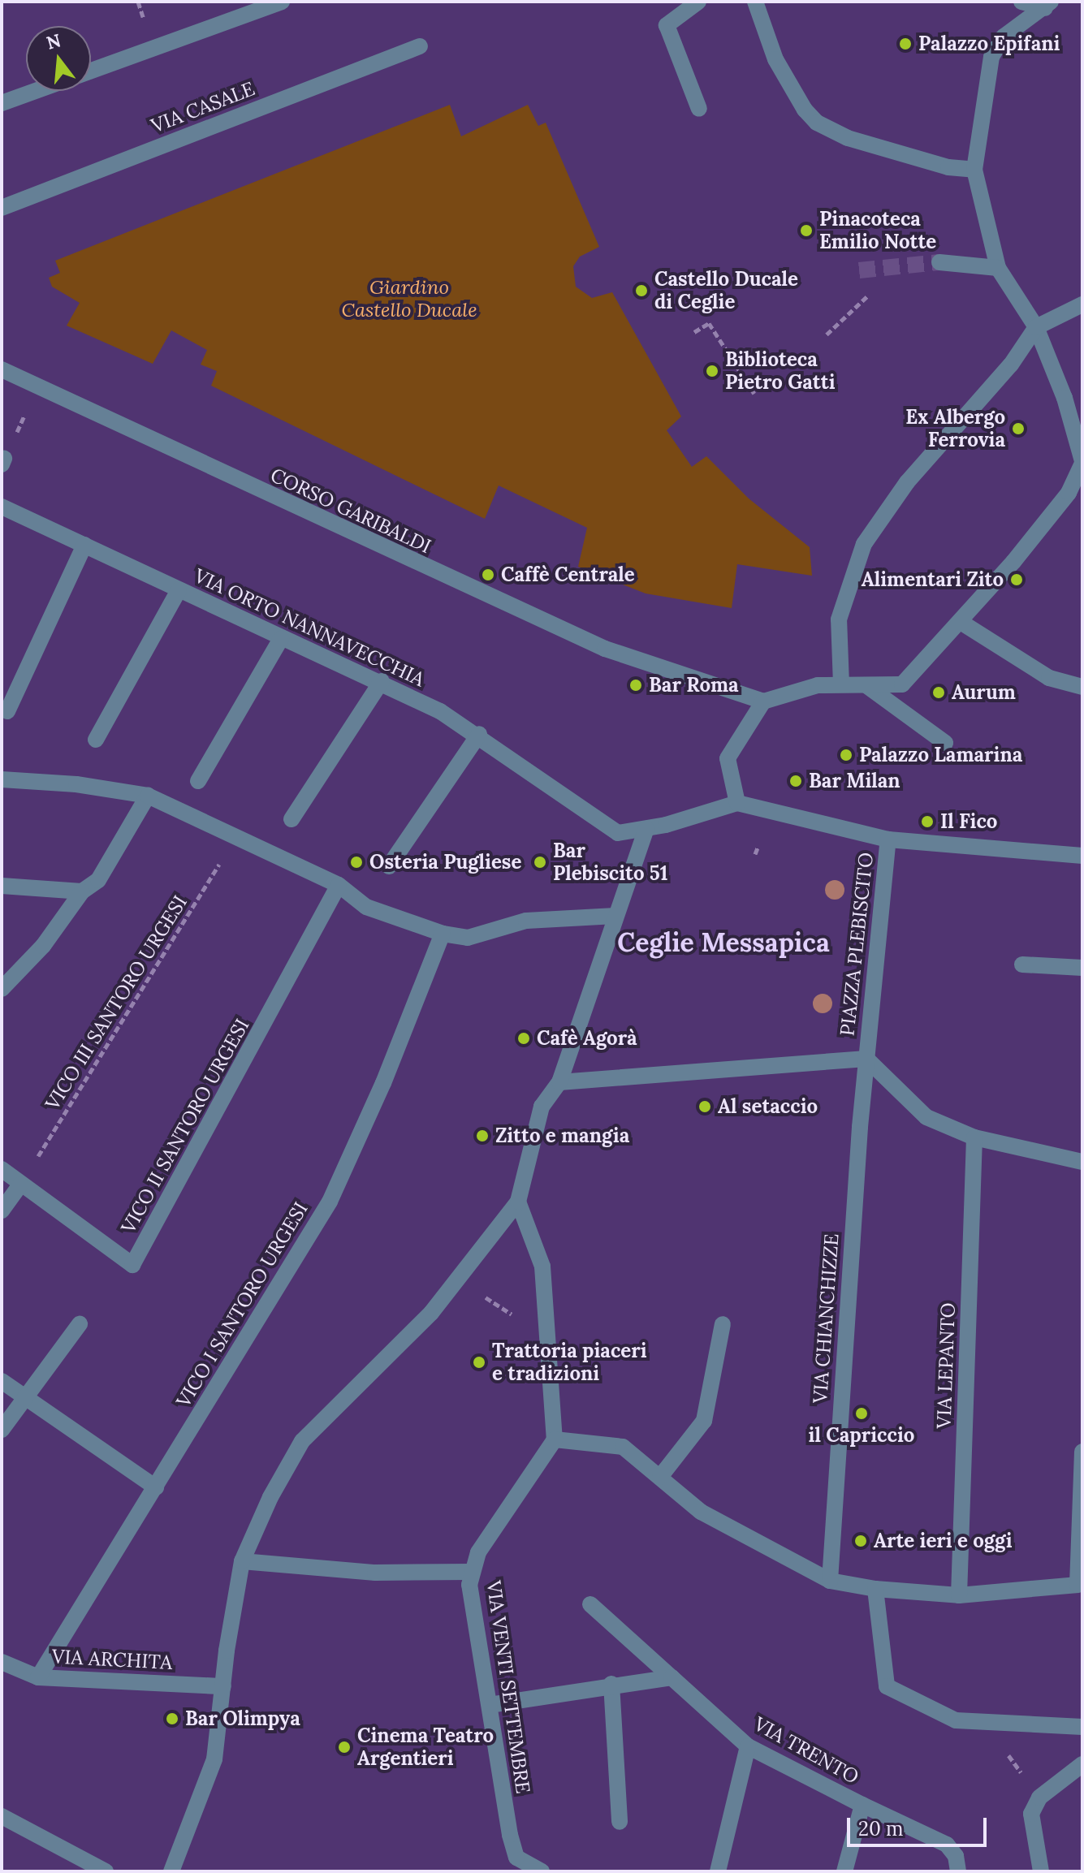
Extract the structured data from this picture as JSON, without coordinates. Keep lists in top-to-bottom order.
{
  "streets": {
    "street": [
      "VIA CASALE",
      "CORSO GARIBALDI",
      "VIA ORTO NANNAVECCHIA",
      "PIAZZA PLEBISCITO",
      "VICO II SANTORO URGESI",
      "VICO I SANTORO URGESI",
      "VIA CHIANCHIZZE",
      "VIA LEPANTO",
      "VIA ARCHITA",
      "VIA VENTI SETTEMBRE",
      "VIA TRENTO"
    ],
    "path": ["VICO III SANTORO URGESI"]
  },
  "crossings": [
    ["VIA ORTO NANNAVECCHIA", "PIAZZA PLEBISCITO"],
    ["PIAZZA PLEBISCITO", "VIA CHIANCHIZZE"],
    ["VICO III SANTORO URGESI", "VICO II SANTORO URGESI"],
    ["VICO I SANTORO URGESI", "VIA ARCHITA"]
  ],
  "districts": ["Ceglie Messapica"],
  "parks": ["Giardino Castello Ducale"],
  "places": [
    "Palazzo Epifani",
    "Pinacoteca Emilio Notte",
    "Castello Ducale di Ceglie",
    "Biblioteca Pietro Gatti",
    "Ex Albergo Ferrovia",
    "Caffè Centrale",
    "Alimentari Zito",
    "Bar Roma",
    "Aurum",
    "Palazzo Lamarina",
    "Bar Milan",
    "Il Fico",
    "Osteria Pugliese",
    "Bar Plebiscito 51",
    "Cafè Agorà",
    "Al setaccio",
    "Zitto e mangia",
    "Trattoria piaceri e tradizioni",
    "il Capriccio",
    "Arte ieri e oggi",
    "Bar Olimpya",
    "Cinema Teatro Argentieri"
  ],
  "scale_bar": "20 m",
  "north": "top"
}
